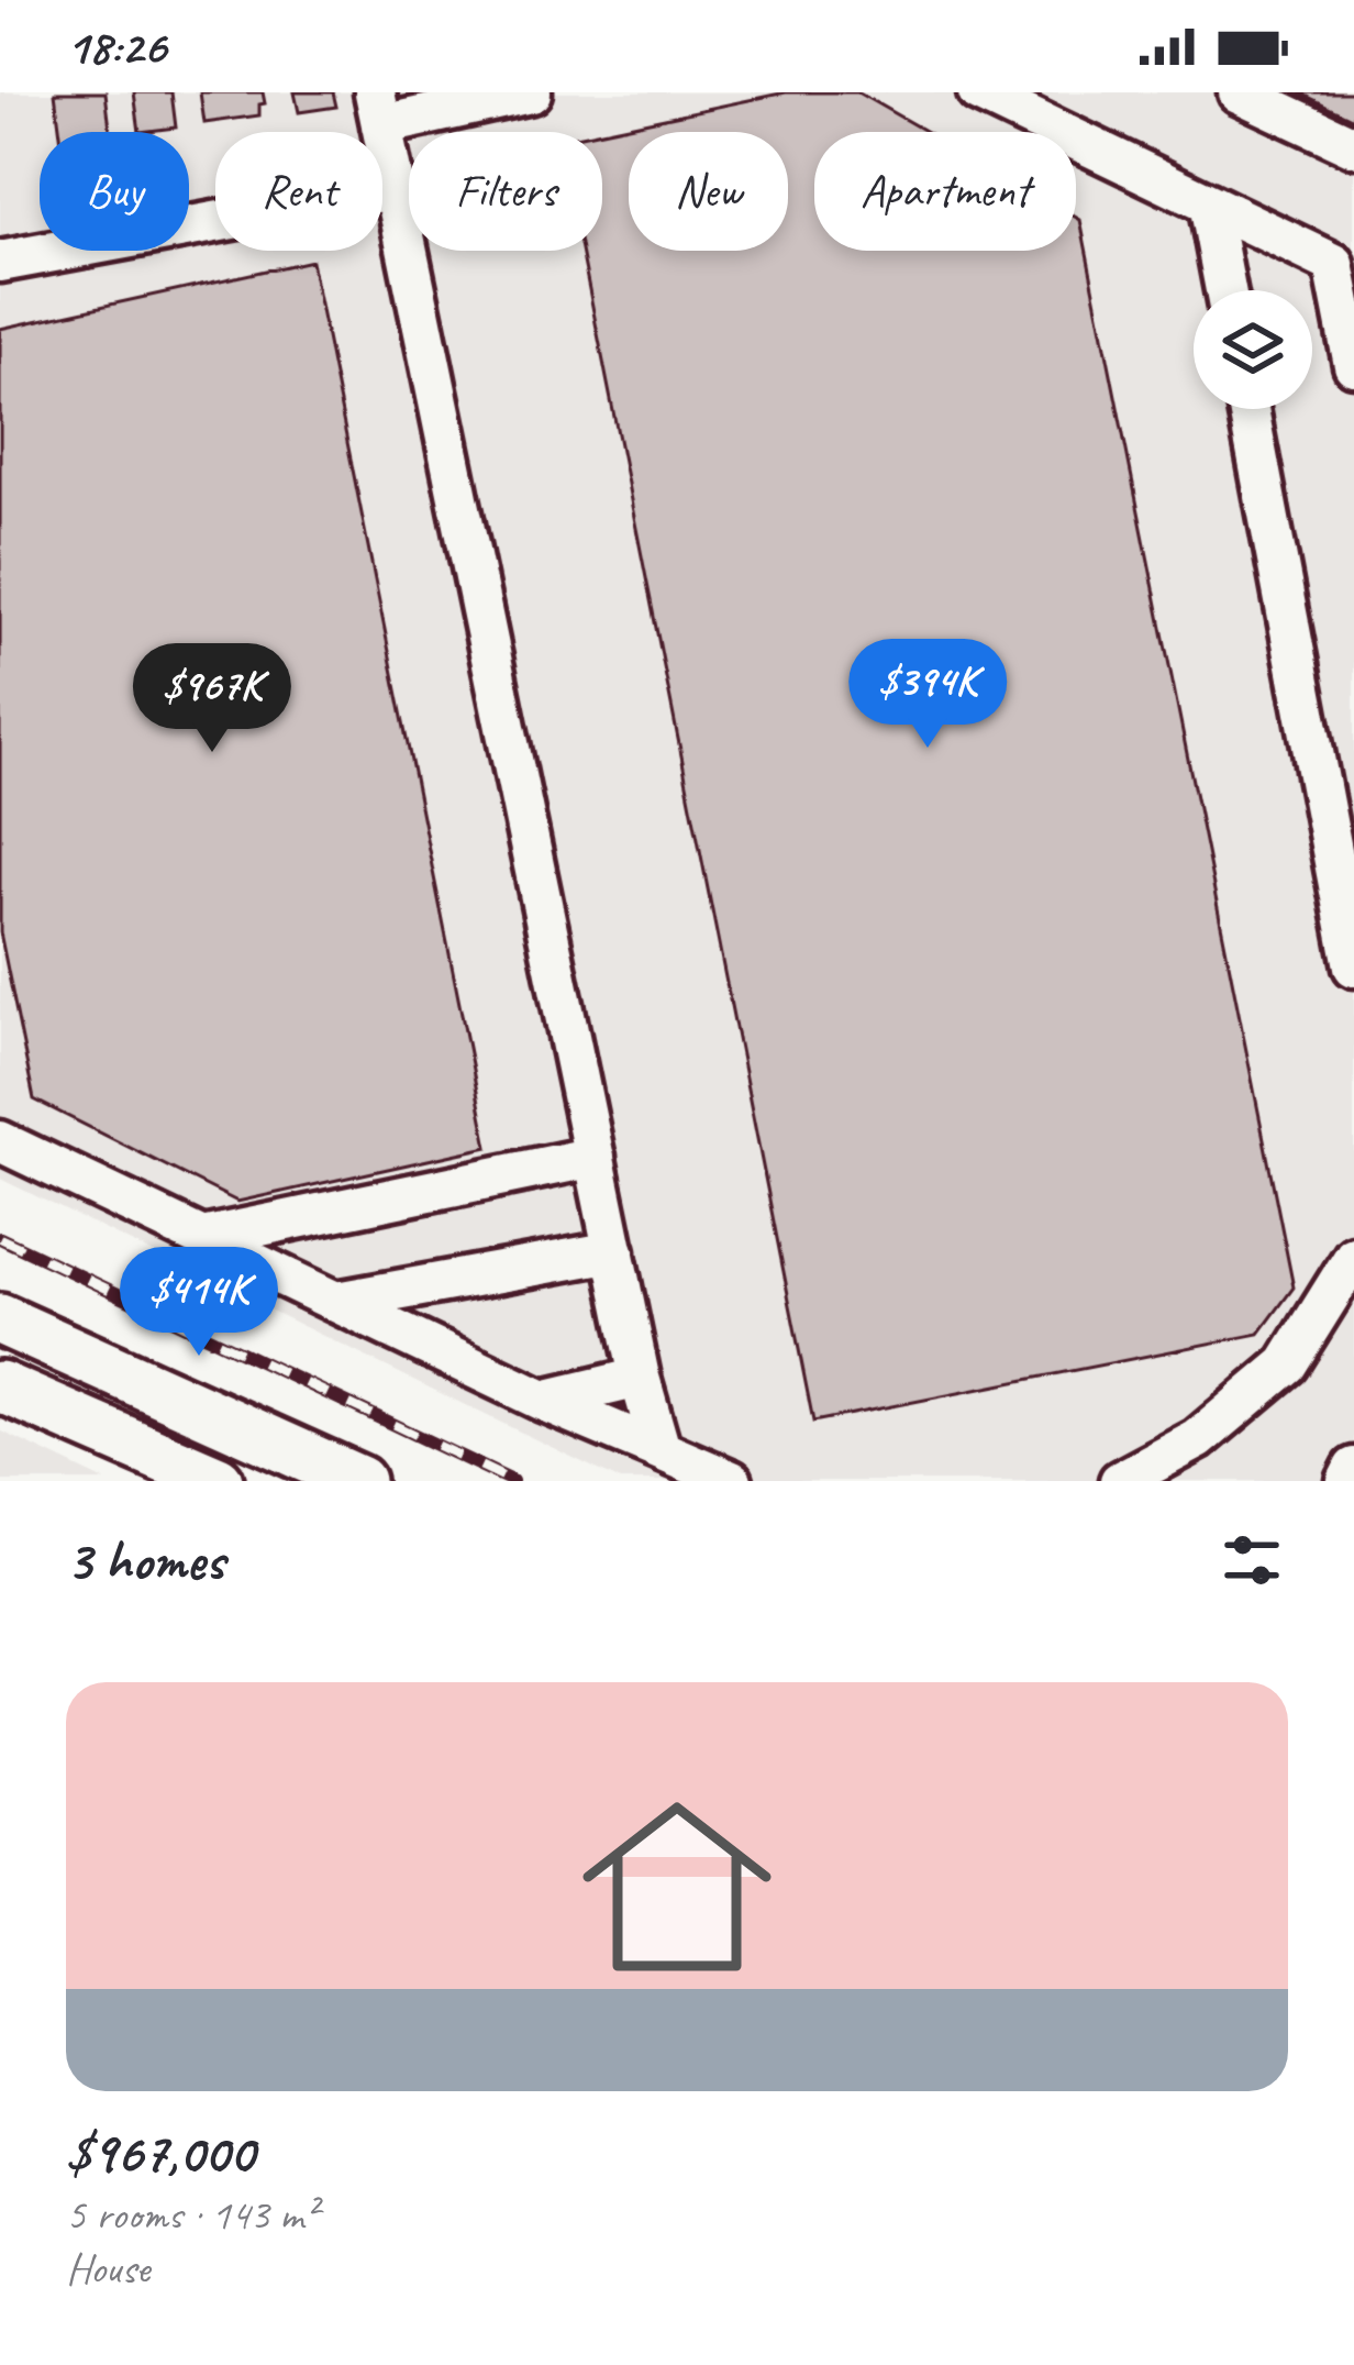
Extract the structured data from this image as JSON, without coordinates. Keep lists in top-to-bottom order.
{
  "page": {
    "status": "18:26",
    "chip": [
      "Buy",
      "Rent",
      "Filters",
      "New",
      "Apartment"
    ],
    "price": ["$394K", "$967K", "$414K"],
    "heading": "3 homes",
    "list": [
      {
        "name": "$967,000",
        "note": "5 rooms · 143 m² · House"
      }
    ]
  }
}
